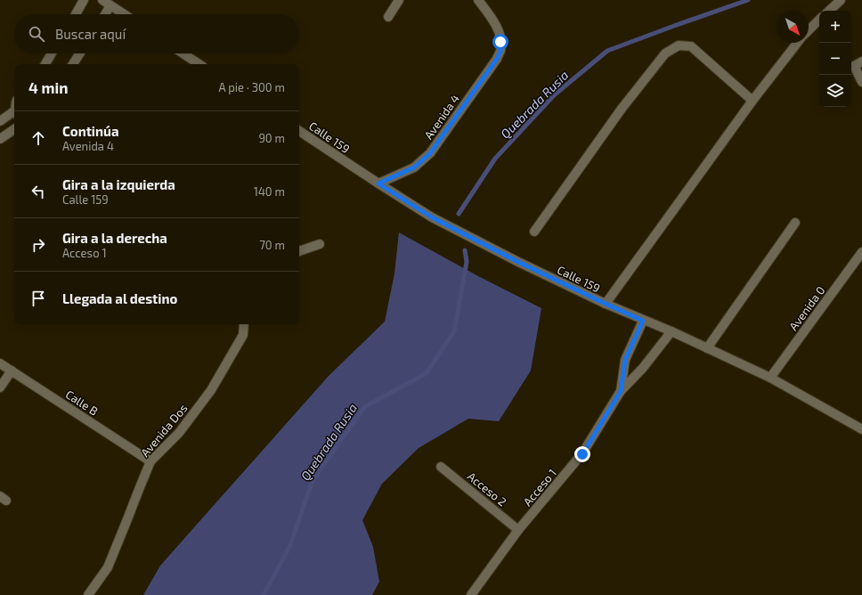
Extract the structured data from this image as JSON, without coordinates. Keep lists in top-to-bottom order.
{
  "streets": {
    "street": [
      "Avenida 4",
      "Calle 159",
      "Avenida 0",
      "Calle B",
      "Avenida Dos",
      "Acceso 1",
      "Acceso 2"
    ]
  },
  "crossings": [
    ["Avenida 4", "Calle 159"],
    ["Calle 159", "Avenida 0"],
    ["Calle 159", "Acceso 1"],
    ["Calle B", "Avenida Dos"],
    ["Acceso 1", "Acceso 2"]
  ],
  "water": ["Quebrada Rusia"],
  "north": "bottom right",
  "page": {
    "map_buttons": ["+", "−"],
    "search": "Buscar aquí",
    "heading": ["4 min", "A pie · 300 m"],
    "list": [
      ["Continúa", "Avenida 4", "90 m"],
      ["Gira a la izquierda", "Calle 159", "140 m"],
      ["Gira a la derecha", "Acceso 1", "70 m"],
      "Llegada al destino"
    ]
  }
}
